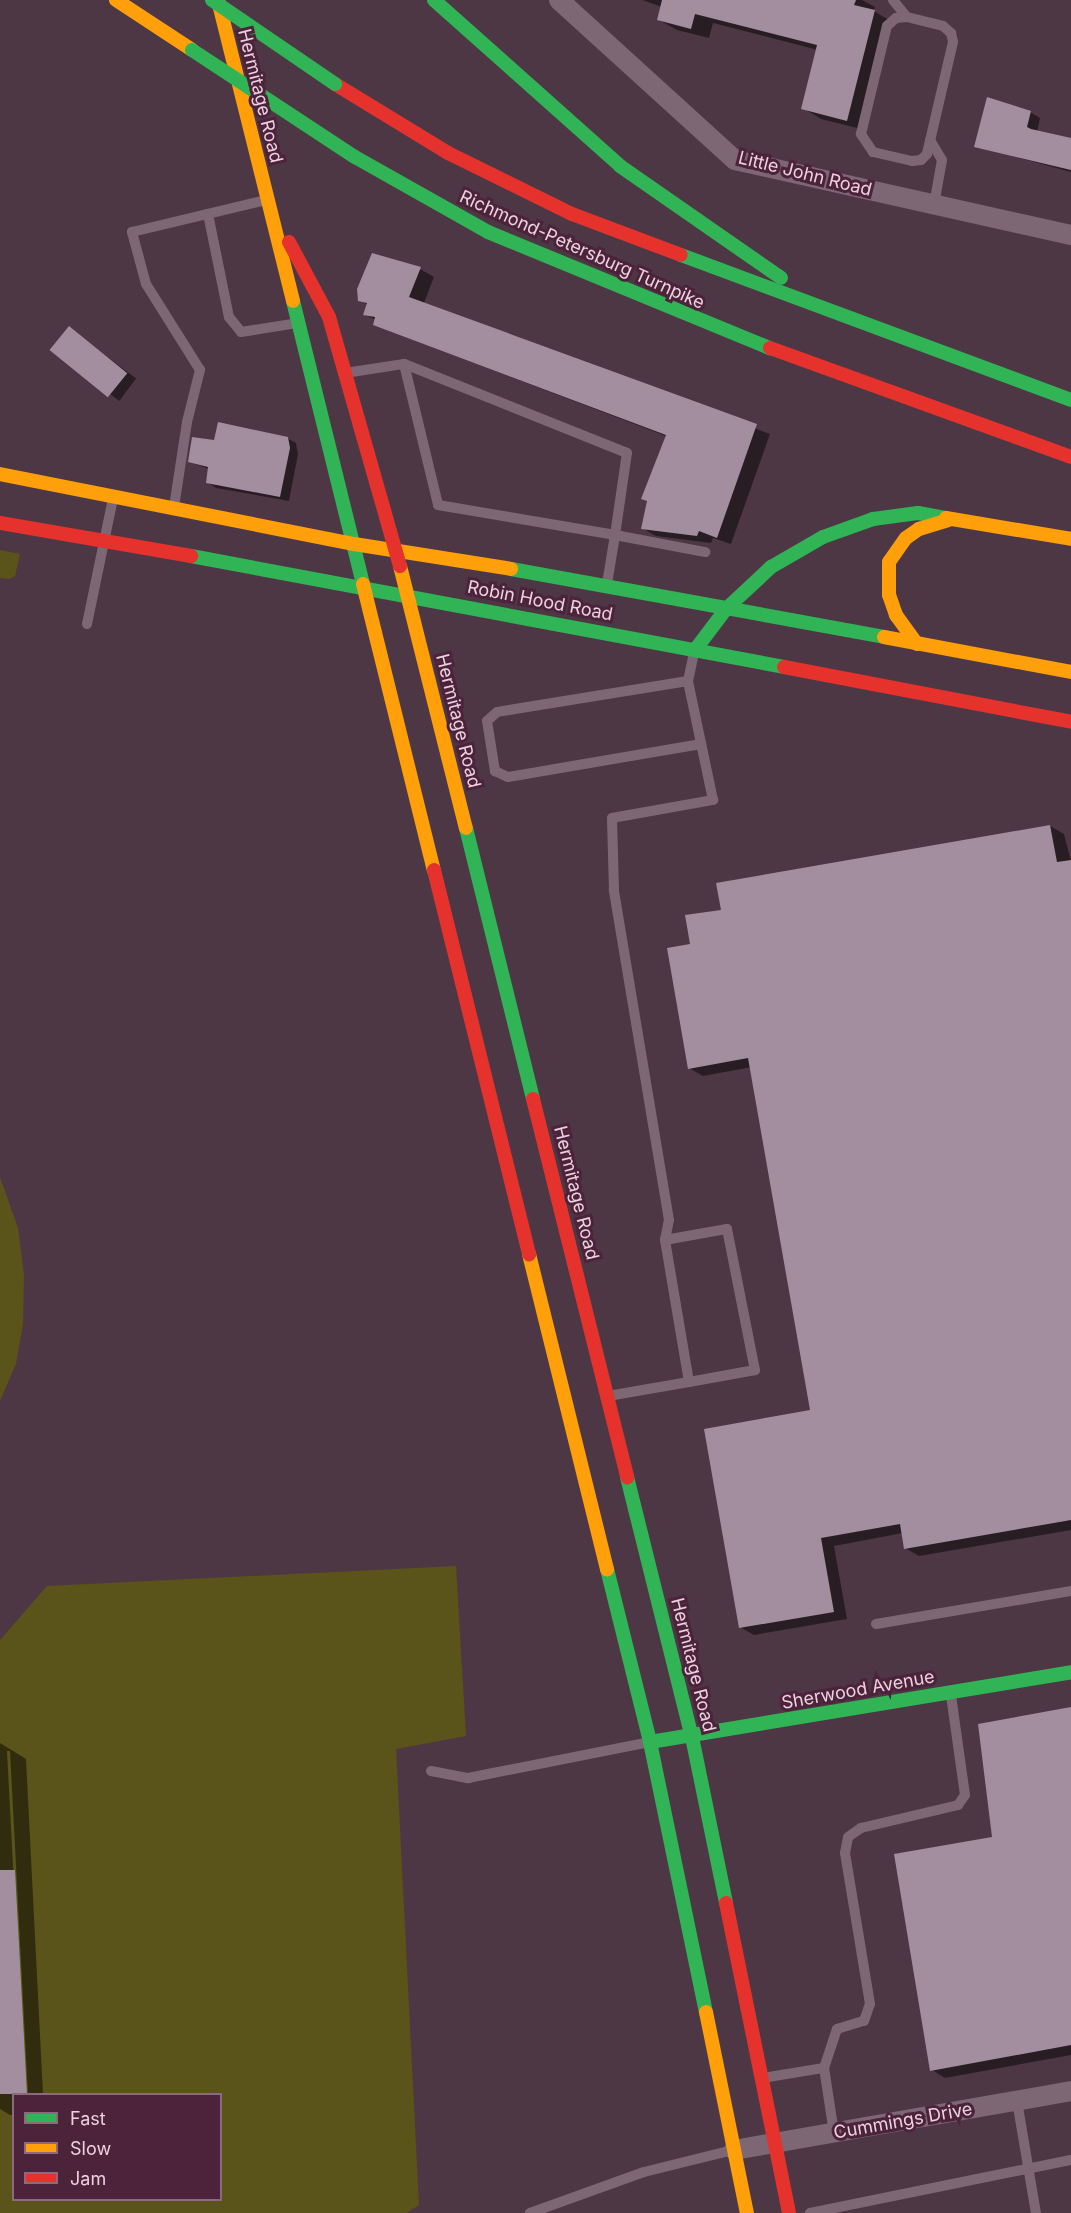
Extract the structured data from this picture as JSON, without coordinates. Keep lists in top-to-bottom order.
{
  "streets": {
    "main road": [
      "Hermitage Road",
      "Richmond-Petersburg Turnpike",
      "Robin Hood Road",
      "Sherwood Avenue"
    ],
    "street": ["Little John Road", "Cummings Drive"]
  },
  "crossings": [
    ["Hermitage Road", "Robin Hood Road"],
    ["Hermitage Road", "Sherwood Avenue"],
    ["Hermitage Road", "Cummings Drive"]
  ],
  "legend": ["Fast", "Slow", "Jam"]
}
